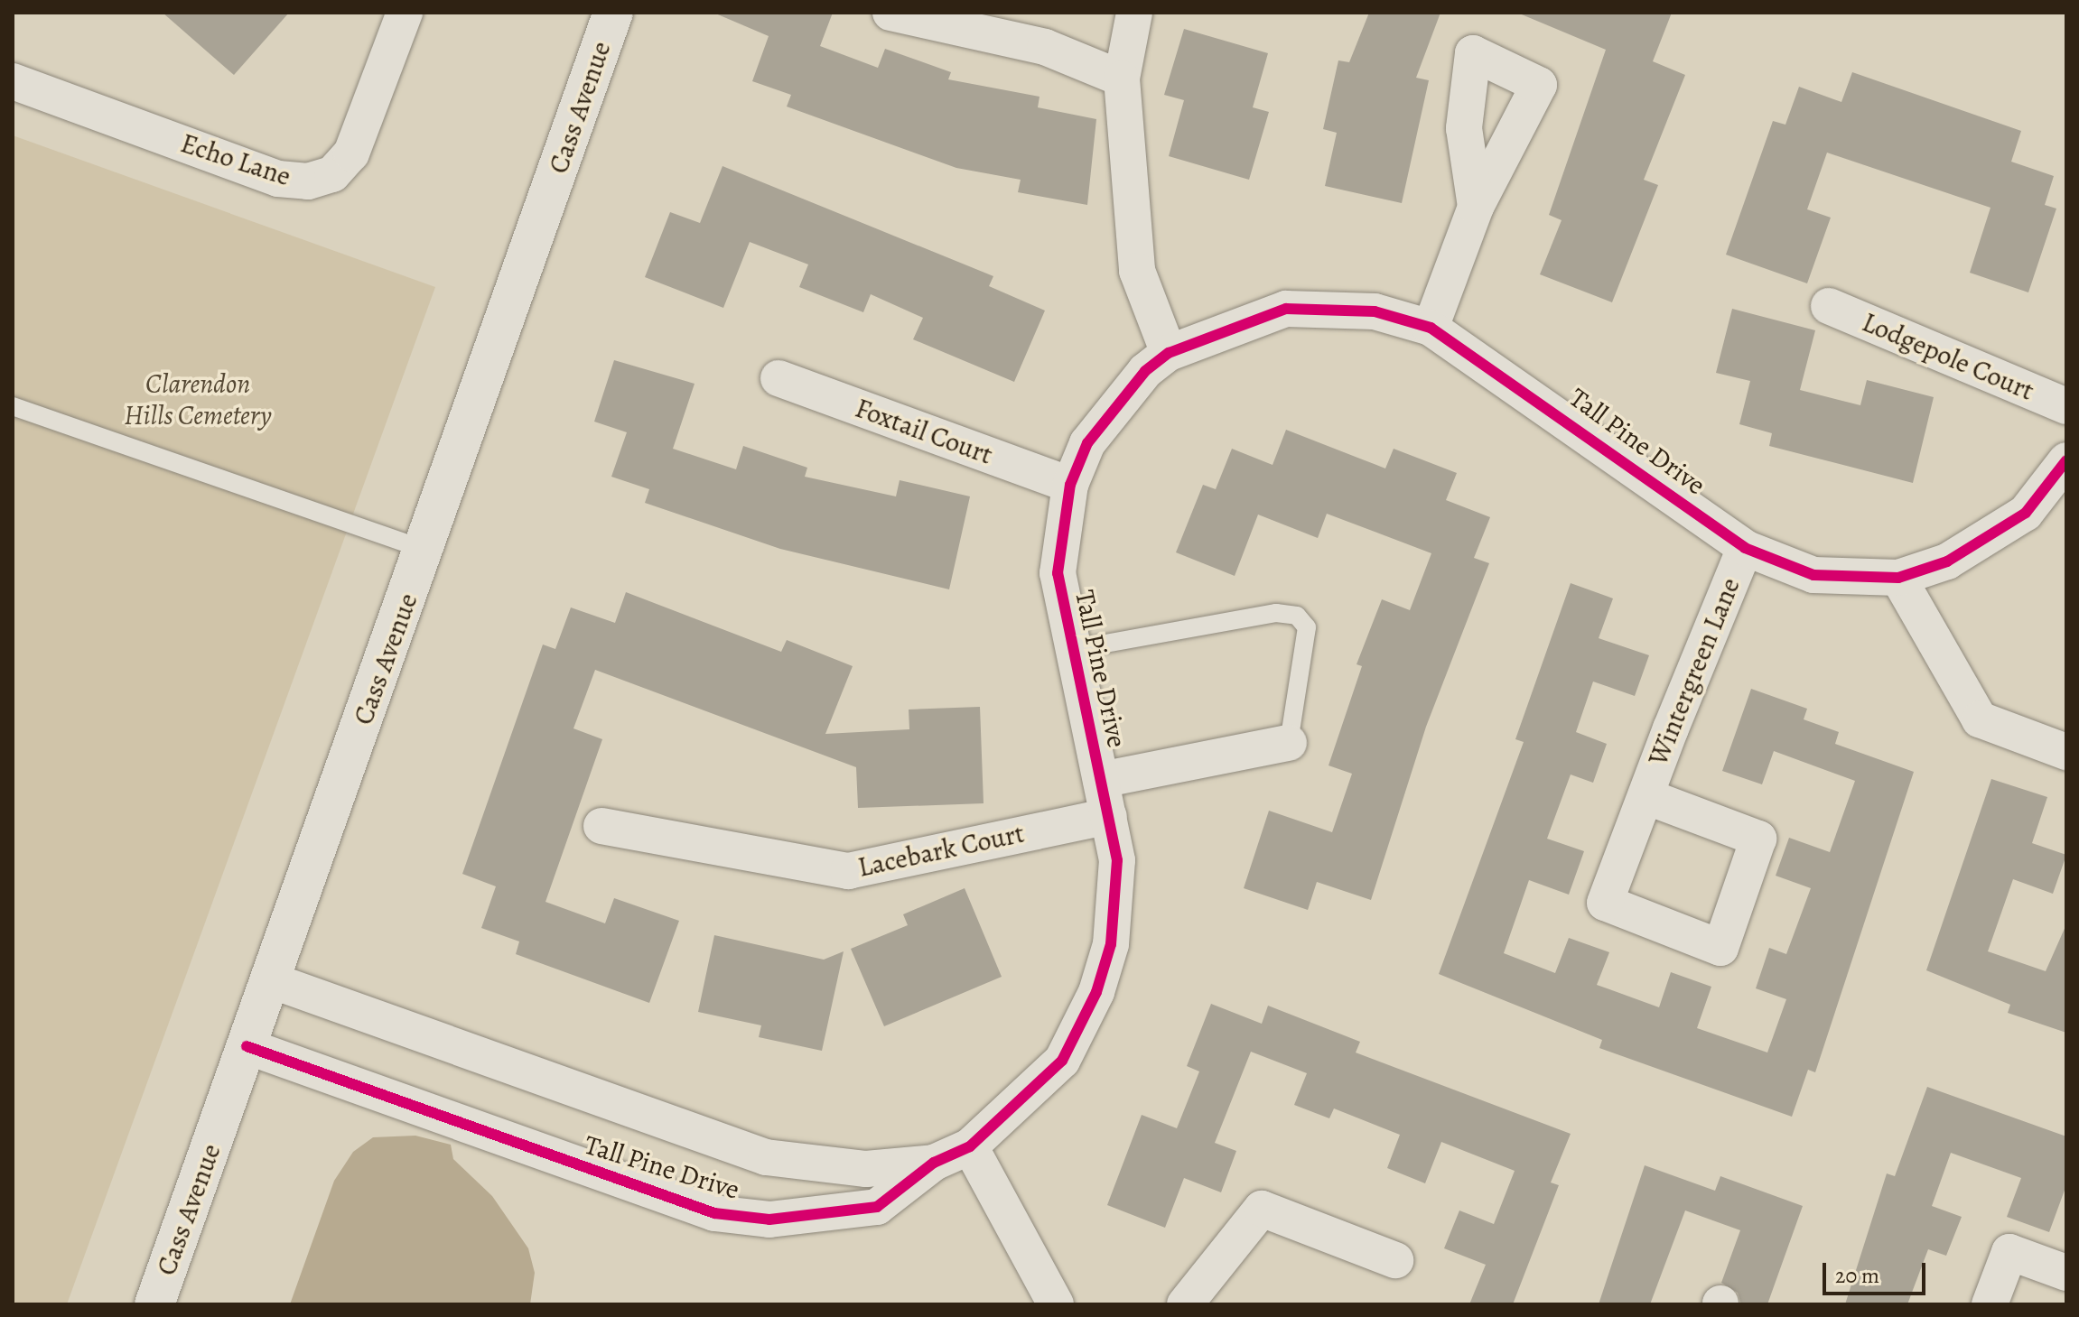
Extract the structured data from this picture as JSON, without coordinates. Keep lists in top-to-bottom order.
{
  "streets": {
    "main road": ["Cass Avenue"],
    "street": [
      "Echo Lane",
      "Lodgepole Court",
      "Foxtail Court",
      "Tall Pine Drive",
      "Wintergreen Lane",
      "Lacebark Court"
    ]
  },
  "crossings": [
    ["Cass Avenue", "Tall Pine Drive"],
    ["Foxtail Court", "Tall Pine Drive"],
    ["Tall Pine Drive", "Wintergreen Lane"],
    ["Tall Pine Drive", "Lacebark Court"]
  ],
  "parks": ["Clarendon Hills Cemetery"],
  "scale_bar": "20 m"
}
